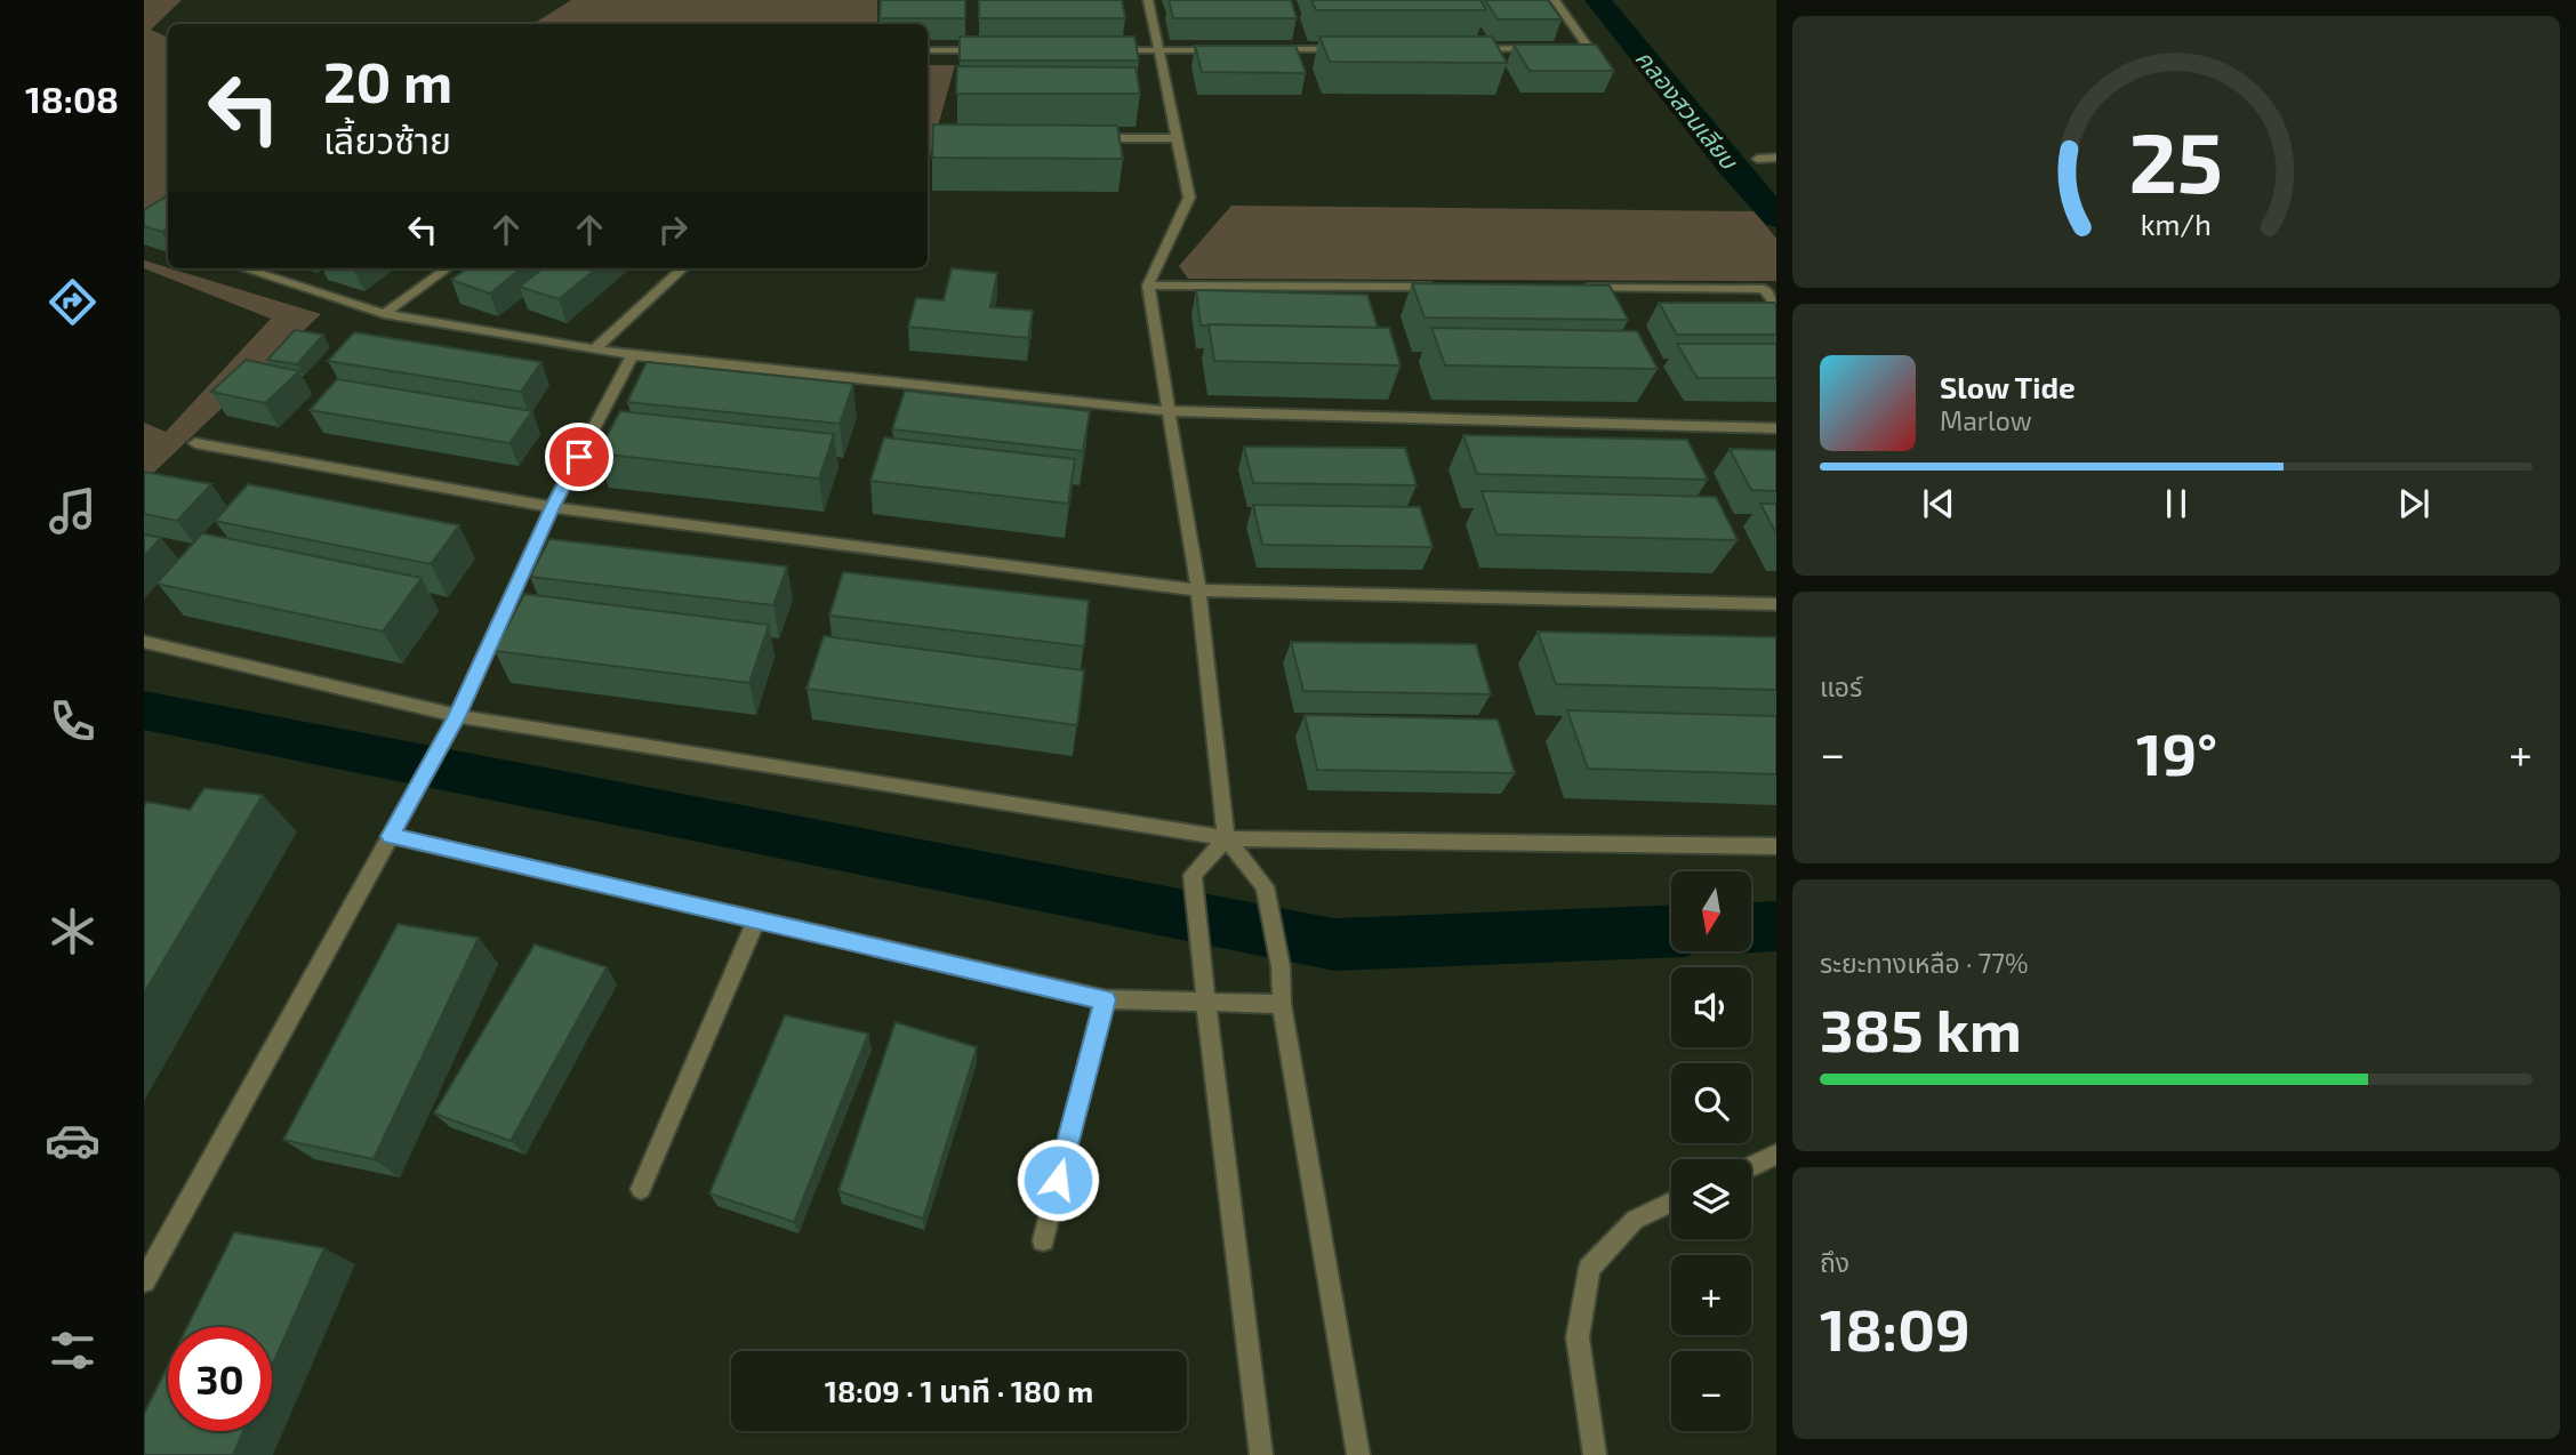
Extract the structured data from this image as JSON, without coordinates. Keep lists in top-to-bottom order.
{
  "water": ["คลองสวนเลียบ"],
  "north": "bottom",
  "page": {
    "tabs": "18:08",
    "turn": ["20 m", "เลี้ยวซ้าย"],
    "song": ["Slow Tide", "Marlow"],
    "tile": [
      "แอร์",
      ["ระยะทางเหลือ · 77%", "385 km"],
      ["ถึง", "18:09"]
    ],
    "heat": ["−", "19°", "+"],
    "map_buttons": ["+", "−"],
    "limit": "30",
    "trip": "18:09 · 1 นาที · 180 m",
    "gauge": ["25", "km/h"]
  }
}
